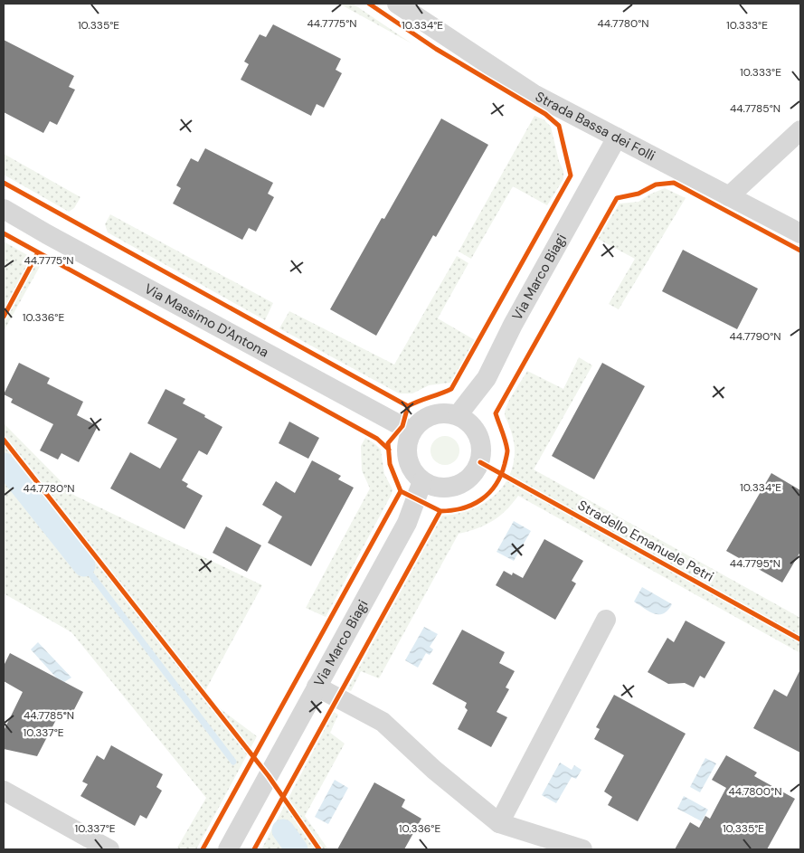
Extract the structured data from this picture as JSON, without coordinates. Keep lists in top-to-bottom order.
{
  "streets": {
    "street": ["Strada Bassa dei Folli", "Via Marco Biagi", "Via Massimo D'Antona"],
    "cycle path": ["Stradello Emanuele Petri"]
  },
  "crossings": [
    ["Strada Bassa dei Folli", "Via Marco Biagi"],
    ["Via Marco Biagi", "Via Massimo D'Antona"]
  ],
  "coordinates": [
    "44.7775°N",
    "44.7780°N",
    "10.335°E",
    "10.334°E",
    "10.333°E",
    "44.7785°N",
    "10.336°E",
    "44.7790°N",
    "44.7795°N",
    "10.337°E",
    "44.7800°N"
  ]
}
